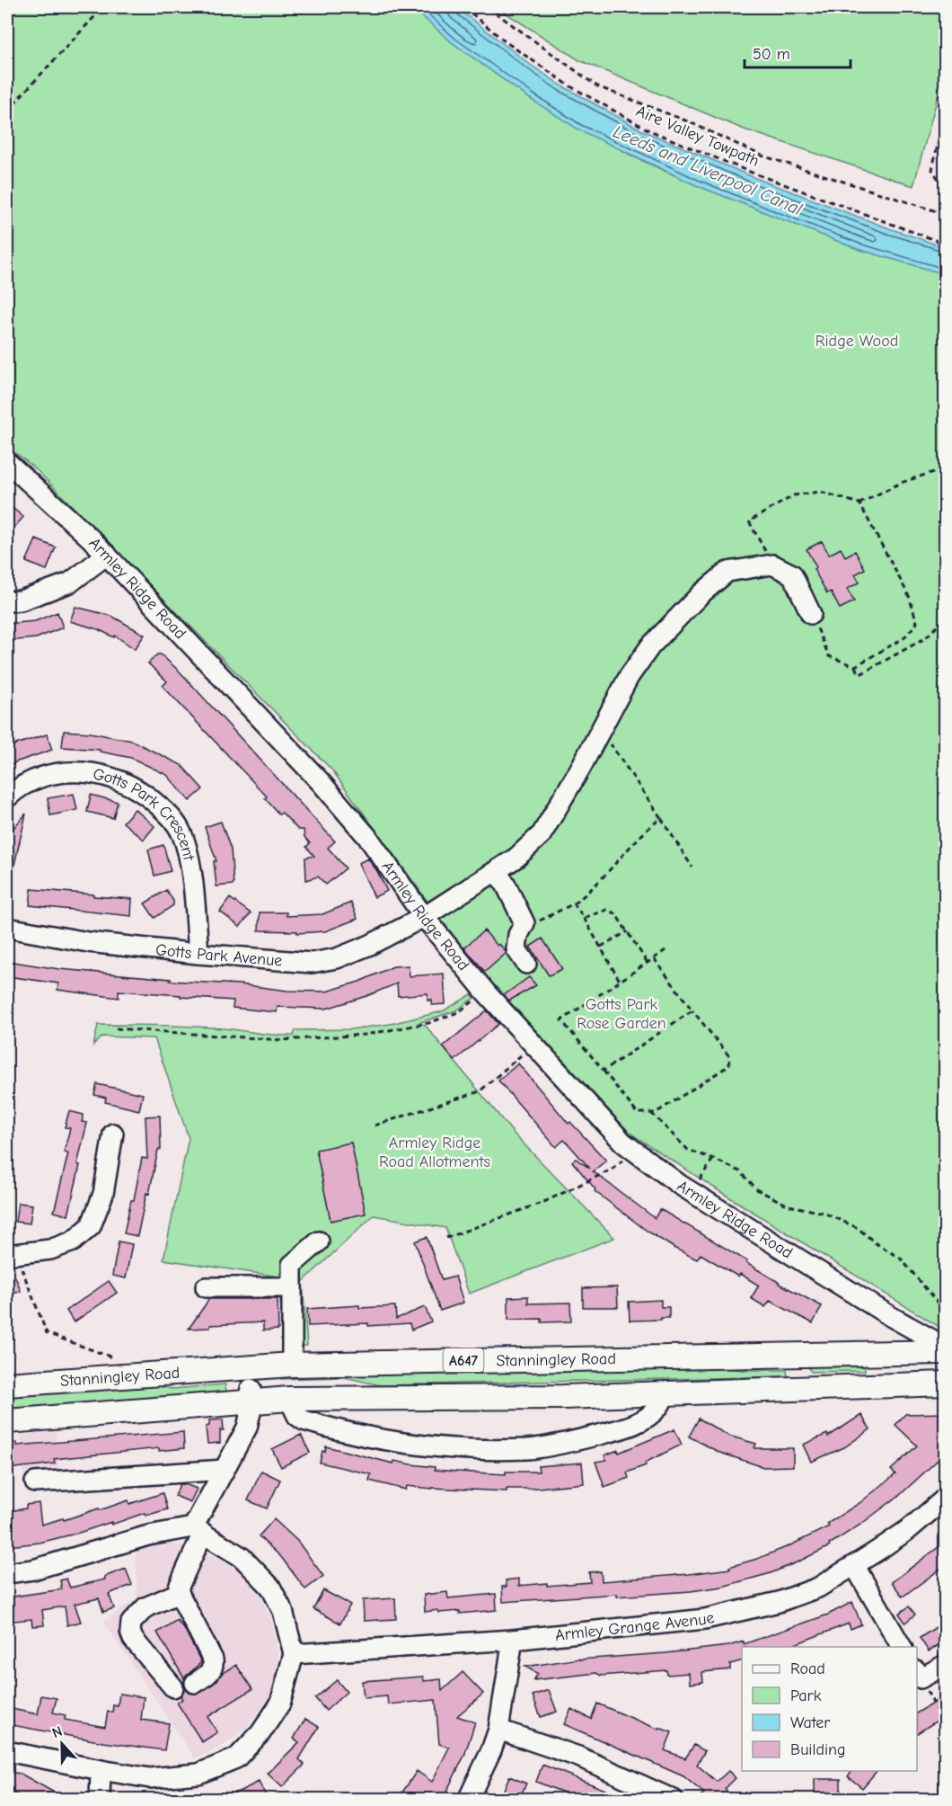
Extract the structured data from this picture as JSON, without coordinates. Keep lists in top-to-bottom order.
{
  "streets": {
    "main road": ["Stanningley Road", "A647"],
    "street": [
      "Armley Ridge Road",
      "Gotts Park Crescent",
      "Gotts Park Avenue",
      "Armley Grange Avenue"
    ],
    "path": ["Aire Valley Towpath"]
  },
  "crossings": [
    ["Armley Ridge Road", "Gotts Park Avenue"],
    ["Armley Ridge Road", "Stanningley Road"],
    ["Gotts Park Crescent", "Gotts Park Avenue"]
  ],
  "water": ["Leeds and Liverpool Canal"],
  "parks": ["Ridge Wood", "Gotts Park Rose Garden", "Armley Ridge Road Allotments"],
  "legend": [
    "Road",
    "Park",
    "Water",
    "Building"
  ],
  "scale_bar": "50 m",
  "north": "top"
}
